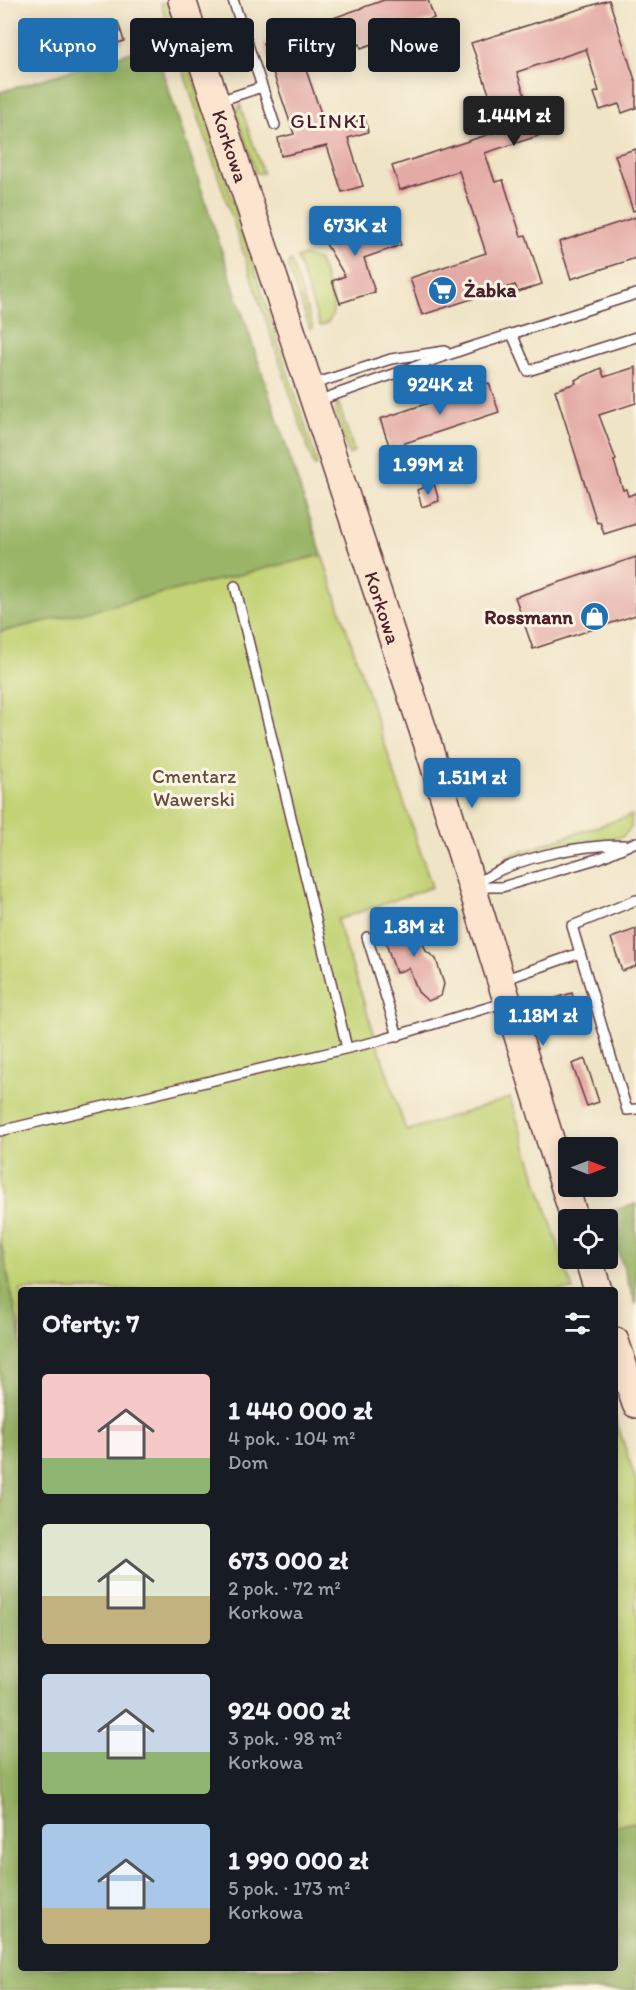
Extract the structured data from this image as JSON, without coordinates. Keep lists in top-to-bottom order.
{
  "streets": {
    "street": ["Korkowa"]
  },
  "districts": ["GLINKI"],
  "parks": ["Cmentarz Wawerski"],
  "places": {
    "supermarket": ["Żabka"],
    "shop": ["Rossmann"]
  },
  "north": "right",
  "page": {
    "chip": [
      "Kupno",
      "Wynajem",
      "Filtry",
      "Nowe"
    ],
    "price": [
      "1.44M zł",
      "673K zł",
      "924K zł",
      "1.99M zł",
      "1.51M zł",
      "1.8M zł",
      "1.18M zł"
    ],
    "heading": "Oferty: 7",
    "list": [
      {
        "name": "1 440 000 zł",
        "note": "4 pok. · 104 m² · Dom"
      },
      {
        "name": "673 000 zł",
        "note": "2 pok. · 72 m² · Korkowa"
      },
      {
        "name": "924 000 zł",
        "note": "3 pok. · 98 m² · Korkowa"
      },
      {
        "name": "1 990 000 zł",
        "note": "5 pok. · 173 m² · Korkowa"
      }
    ]
  }
}
